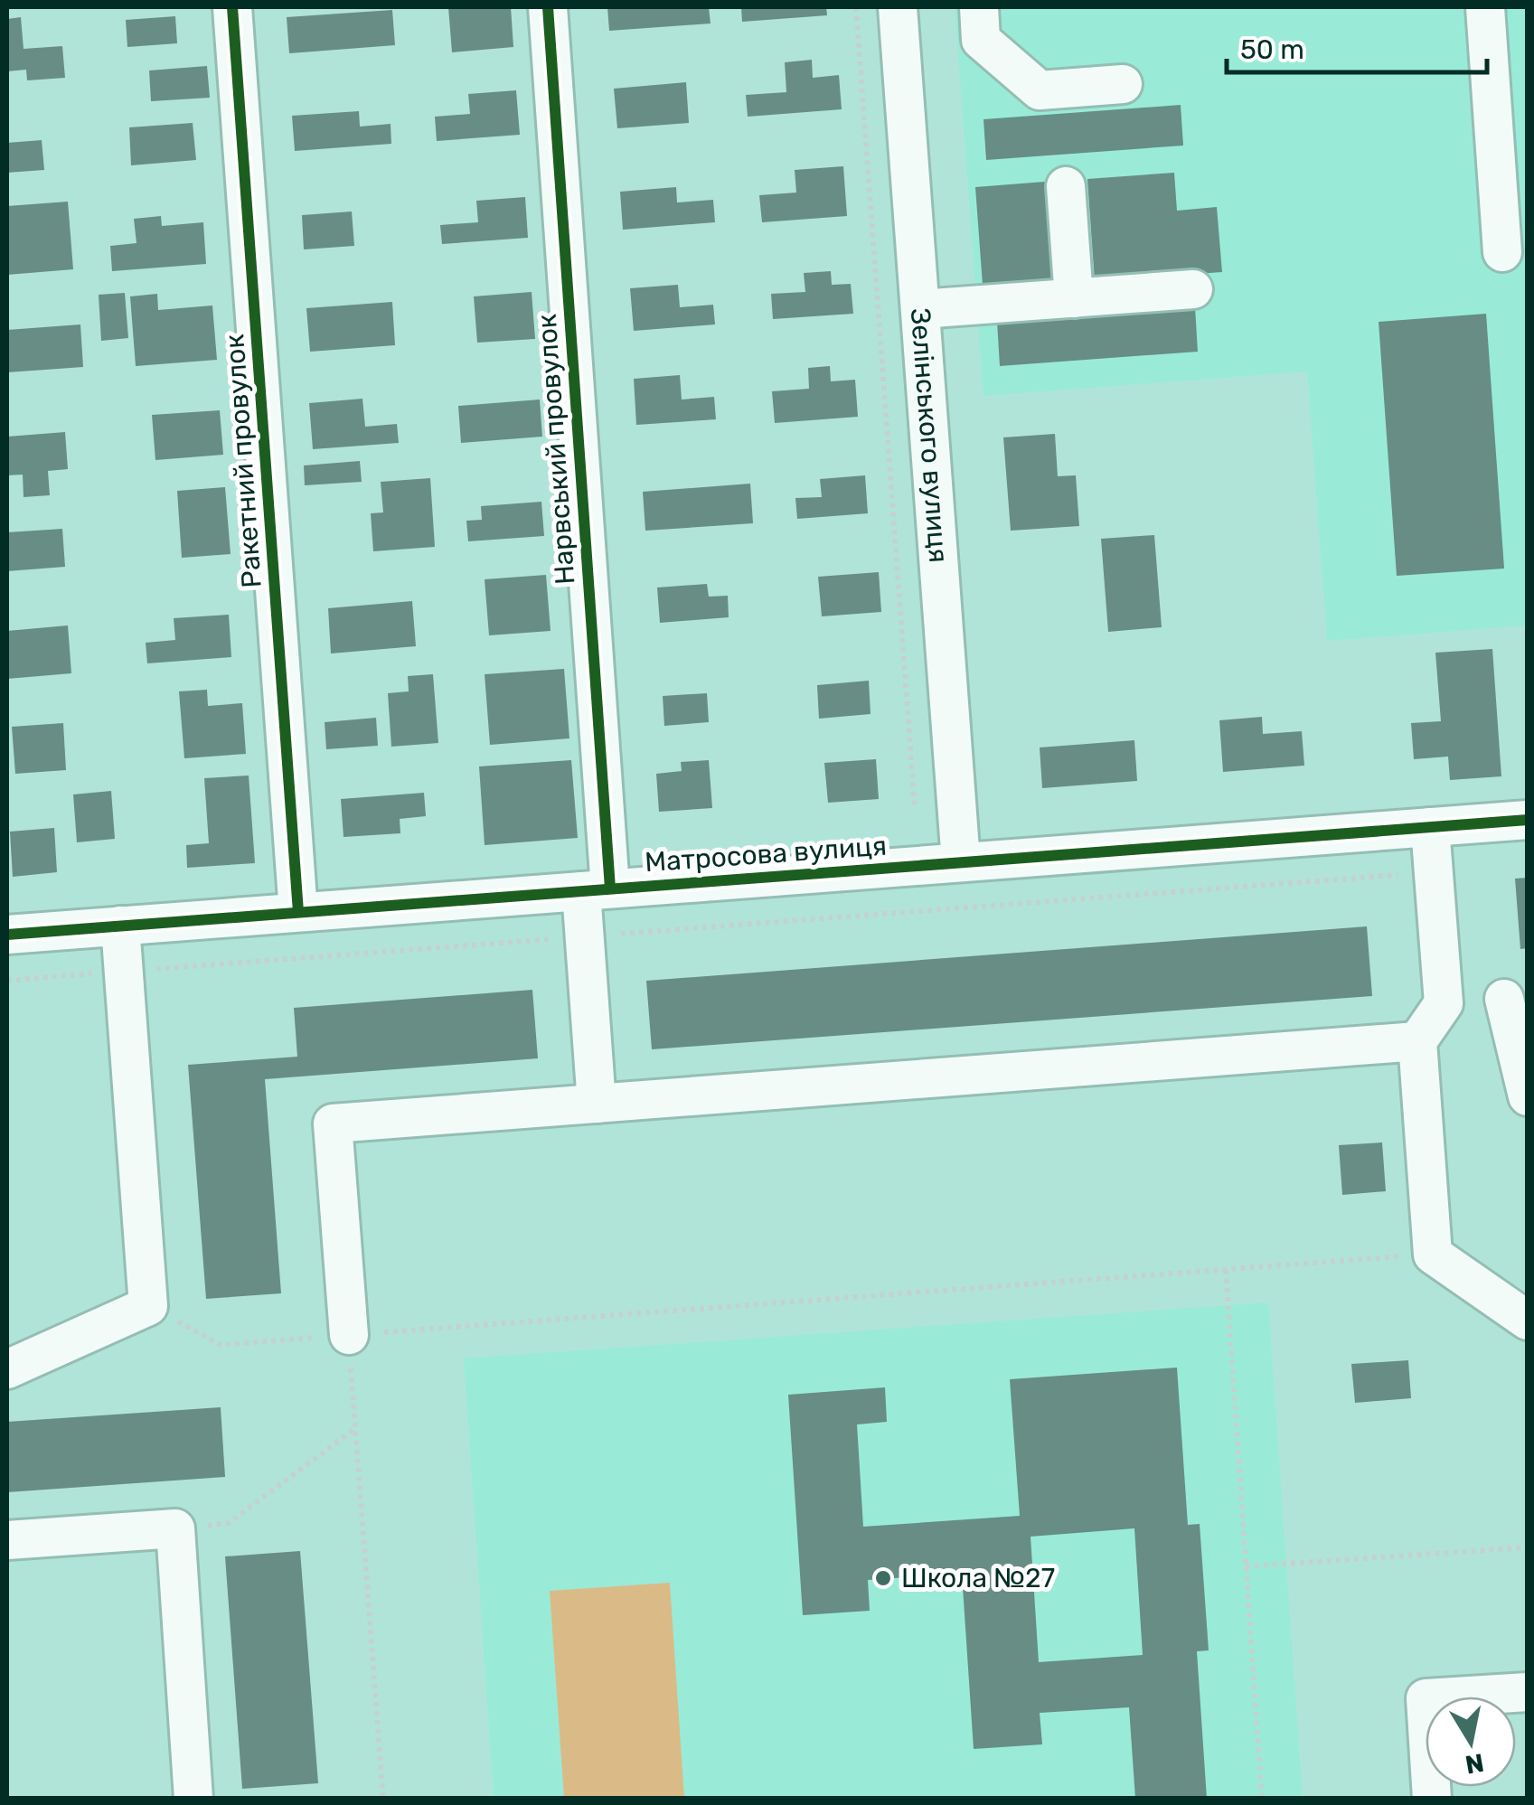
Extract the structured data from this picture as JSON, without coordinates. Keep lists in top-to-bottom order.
{
  "streets": {
    "street": [
      "Зелінського вулиця",
      "Нарвський провулок",
      "Ракетний провулок",
      "Матросова вулиця"
    ]
  },
  "crossings": [
    ["Зелінського вулиця", "Матросова вулиця"],
    ["Нарвський провулок", "Матросова вулиця"],
    ["Ракетний провулок", "Матросова вулиця"]
  ],
  "places": ["Школа №27"],
  "scale_bar": "50 m",
  "north": "bottom"
}
